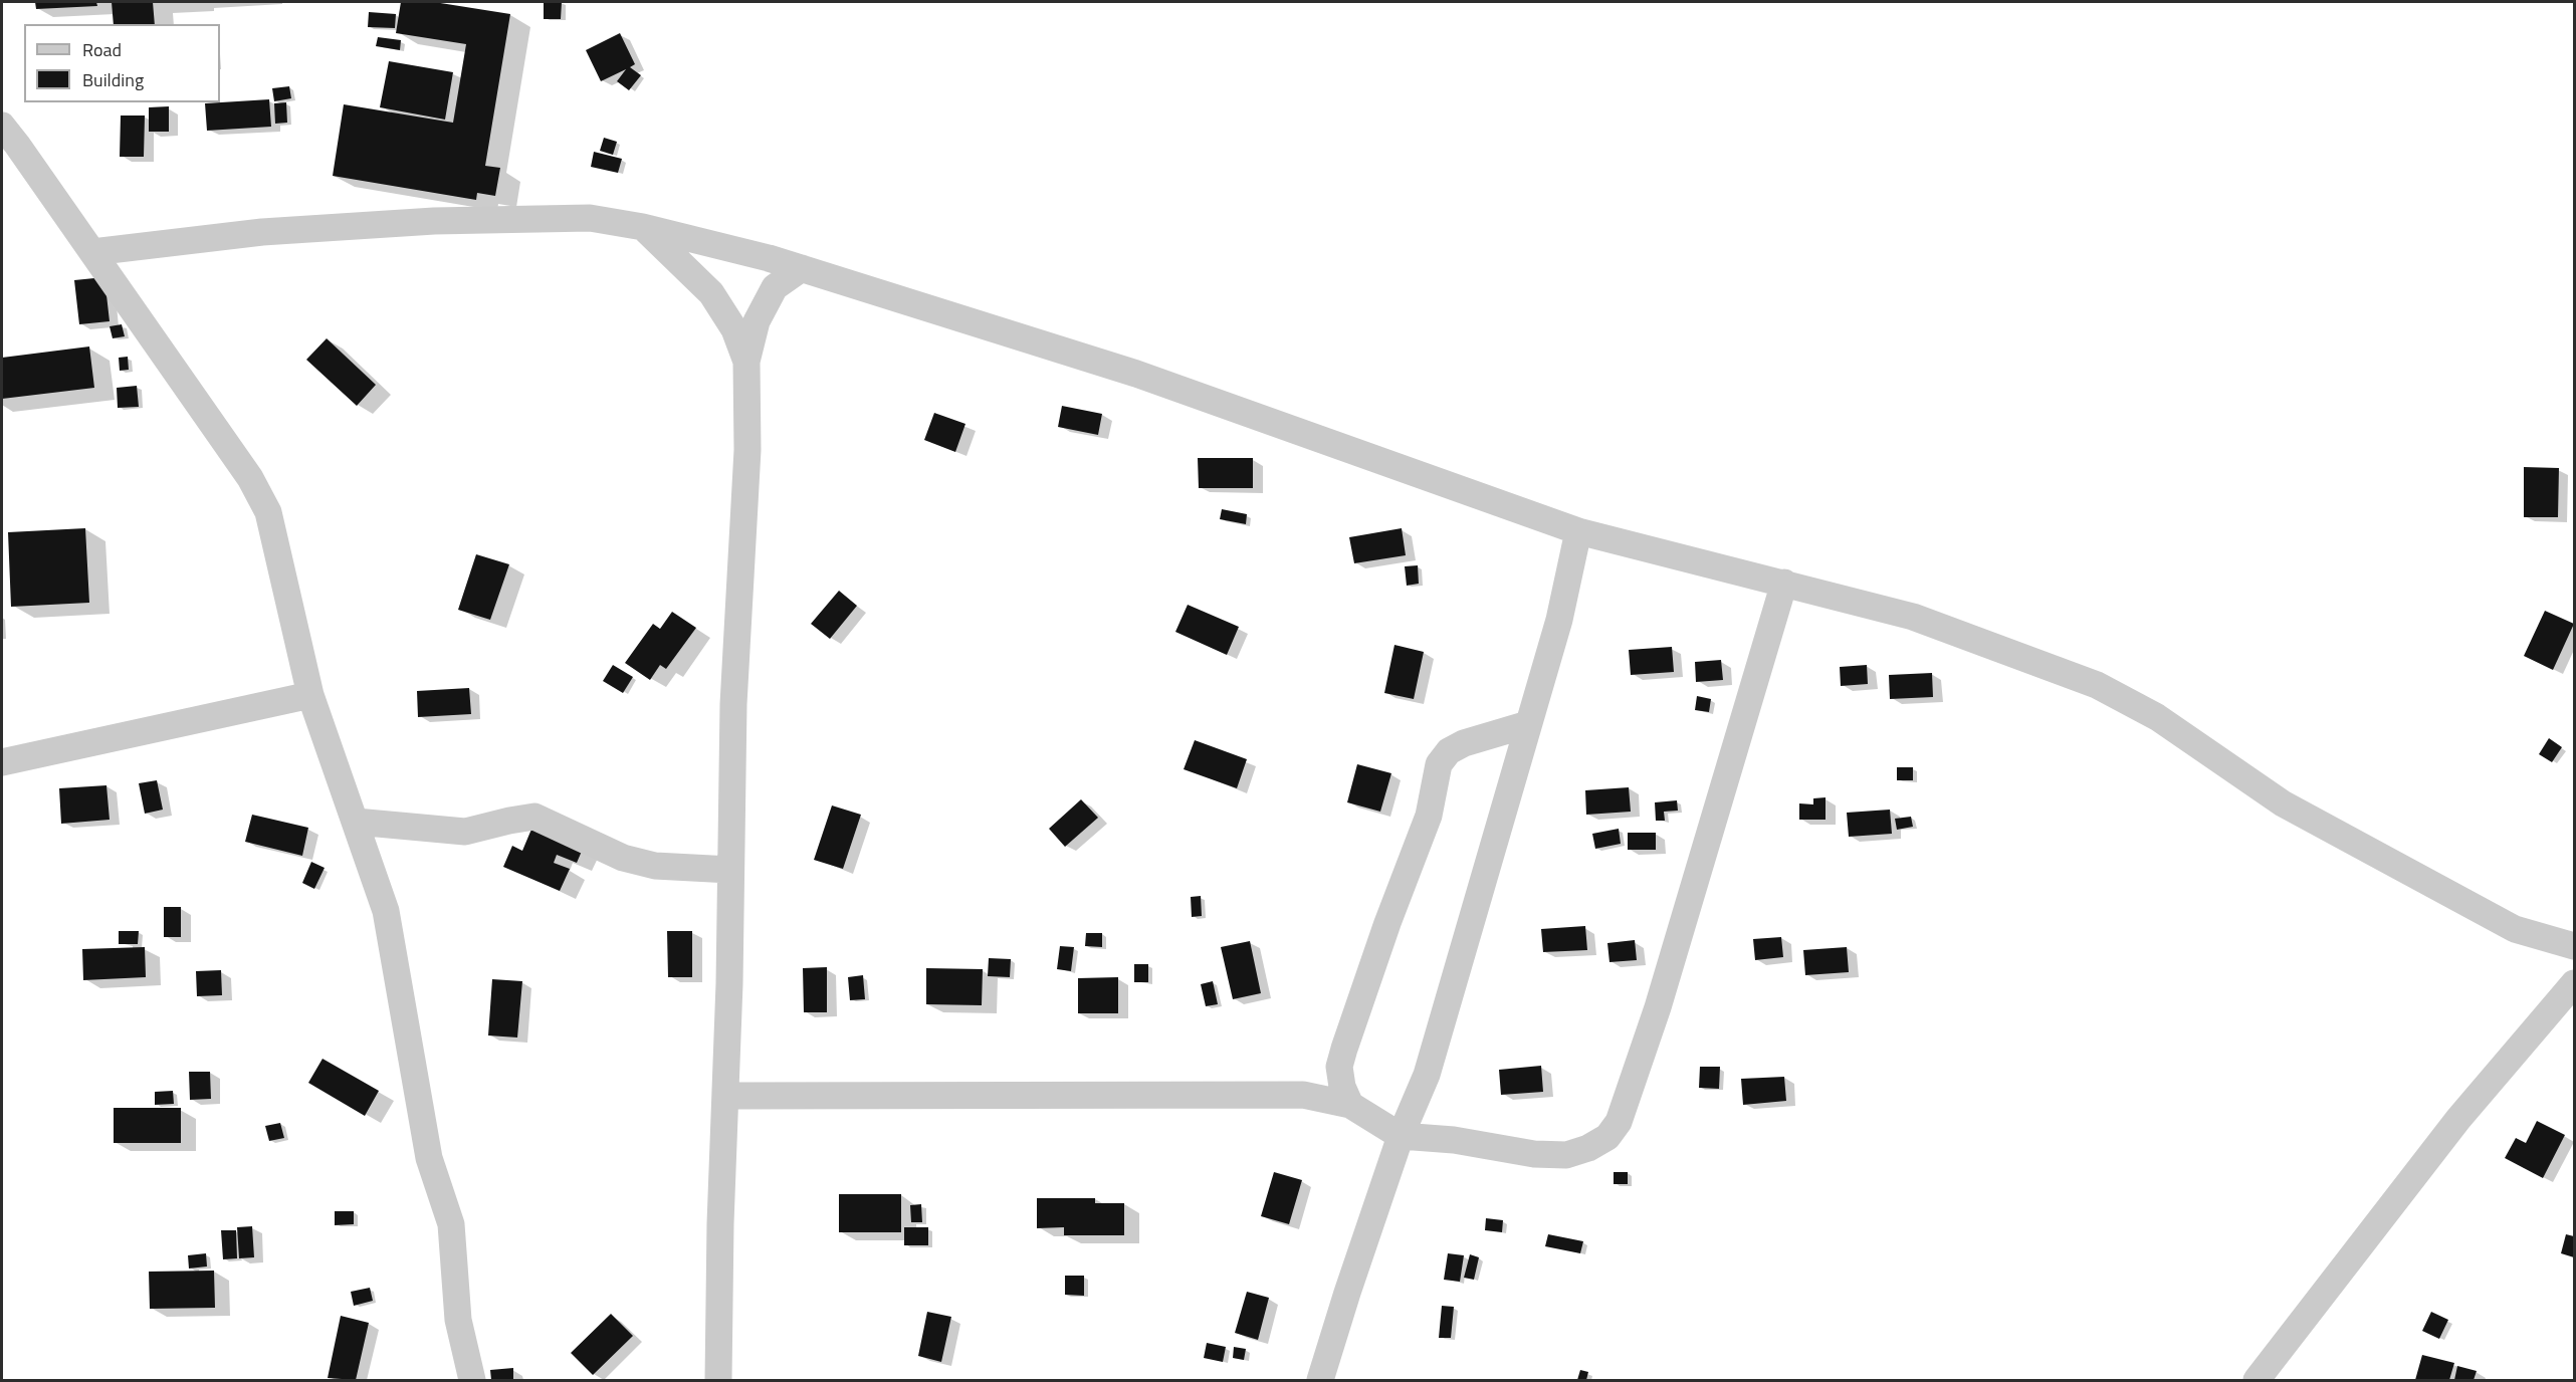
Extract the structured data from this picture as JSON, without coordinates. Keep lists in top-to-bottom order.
{
  "legend": ["Road", "Building"]
}
